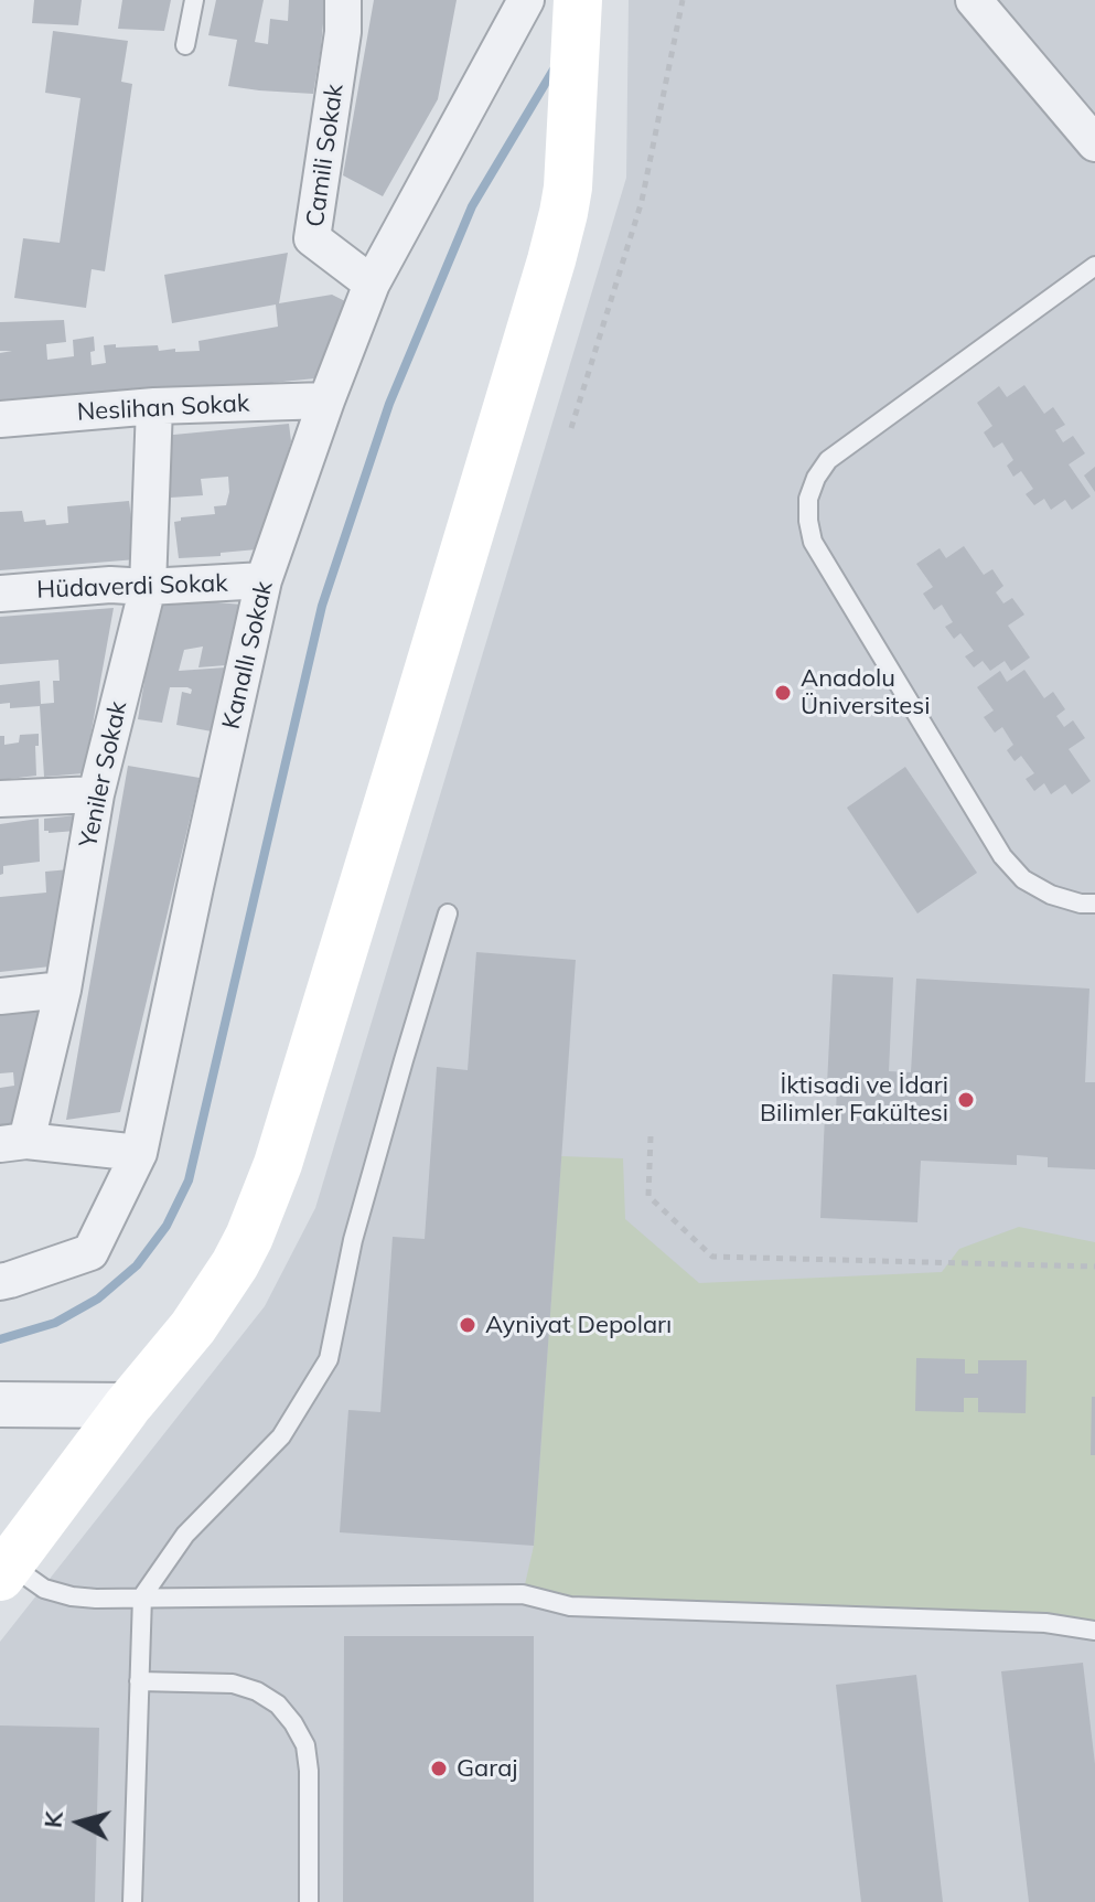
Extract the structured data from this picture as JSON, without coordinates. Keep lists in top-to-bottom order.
{
  "streets": {
    "street": [
      "Camili Sokak",
      "Neslihan Sokak",
      "Hüdaverdi Sokak",
      "Kanallı Sokak",
      "Yeniler Sokak"
    ]
  },
  "crossings": [
    ["Camili Sokak", "Kanallı Sokak"],
    ["Neslihan Sokak", "Kanallı Sokak"],
    ["Neslihan Sokak", "Yeniler Sokak"],
    ["Hüdaverdi Sokak", "Kanallı Sokak"],
    ["Hüdaverdi Sokak", "Yeniler Sokak"]
  ],
  "places": [
    "Anadolu Üniversitesi",
    "İktisadi ve İdari Bilimler Fakültesi",
    "Ayniyat Depoları",
    "Garaj"
  ],
  "north": "left"
}
